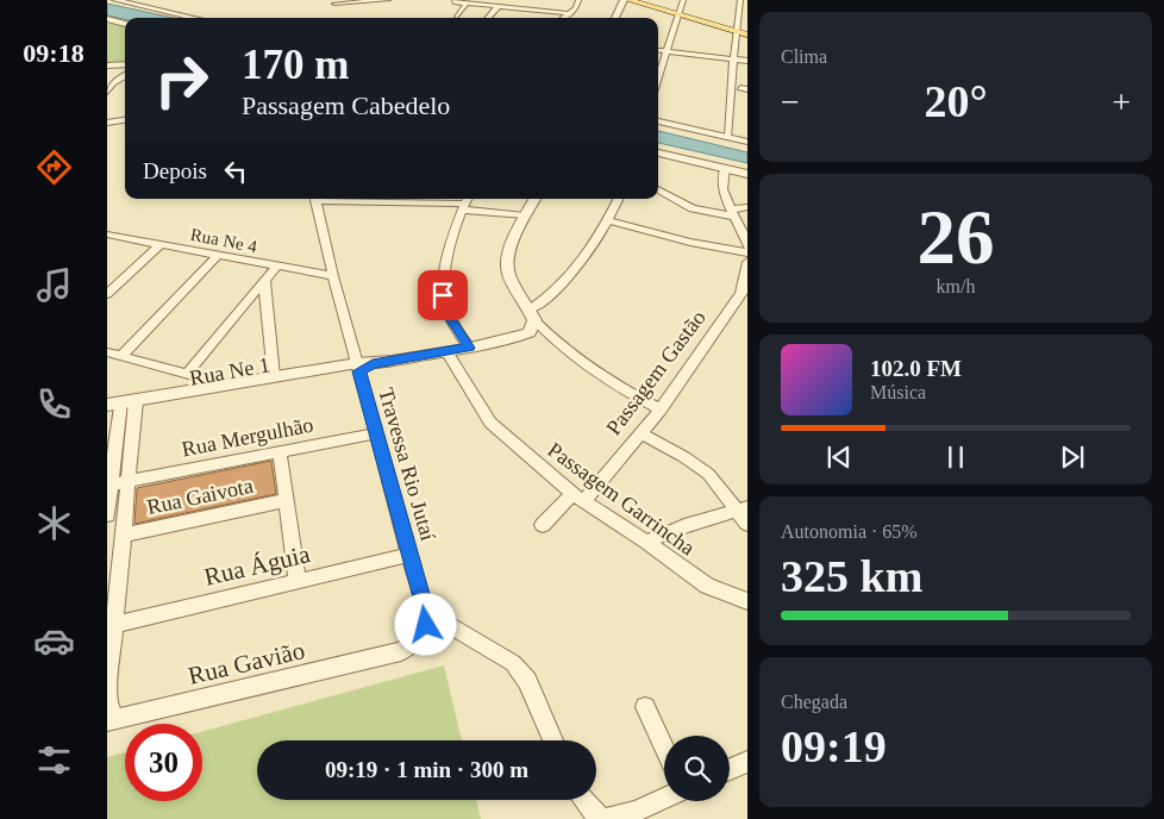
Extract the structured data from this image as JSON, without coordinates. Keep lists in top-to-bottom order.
{
  "streets": {
    "street": [
      "Rua Ne 4",
      "Rua Ne 1",
      "Passagem Gastão",
      "Rua Mergulhão",
      "Travessa Rio Jutaí",
      "Rua Gaivota",
      "Passagem Garrincha",
      "Rua Águia",
      "Rua Gavião"
    ]
  },
  "crossings": [
    ["Rua Ne 4", "Travessa Rio Jutaí"],
    ["Rua Ne 1", "Travessa Rio Jutaí"],
    ["Passagem Gastão", "Passagem Garrincha"],
    ["Rua Mergulhão", "Travessa Rio Jutaí"],
    ["Travessa Rio Jutaí", "Rua Águia"],
    ["Travessa Rio Jutaí", "Rua Gavião"]
  ],
  "page": {
    "tabs": "09:18",
    "tile": [
      "Clima",
      ["26", "km/h"],
      ["Autonomia · 65%", "325 km"],
      ["Chegada", "09:19"]
    ],
    "turn": ["170 m", "Passagem Cabedelo"],
    "heat": ["−", "20°", "+"],
    "then": "Depois",
    "song": ["102.0 FM", "Música"],
    "limit": "30",
    "trip": "09:19 · 1 min · 300 m"
  }
}
